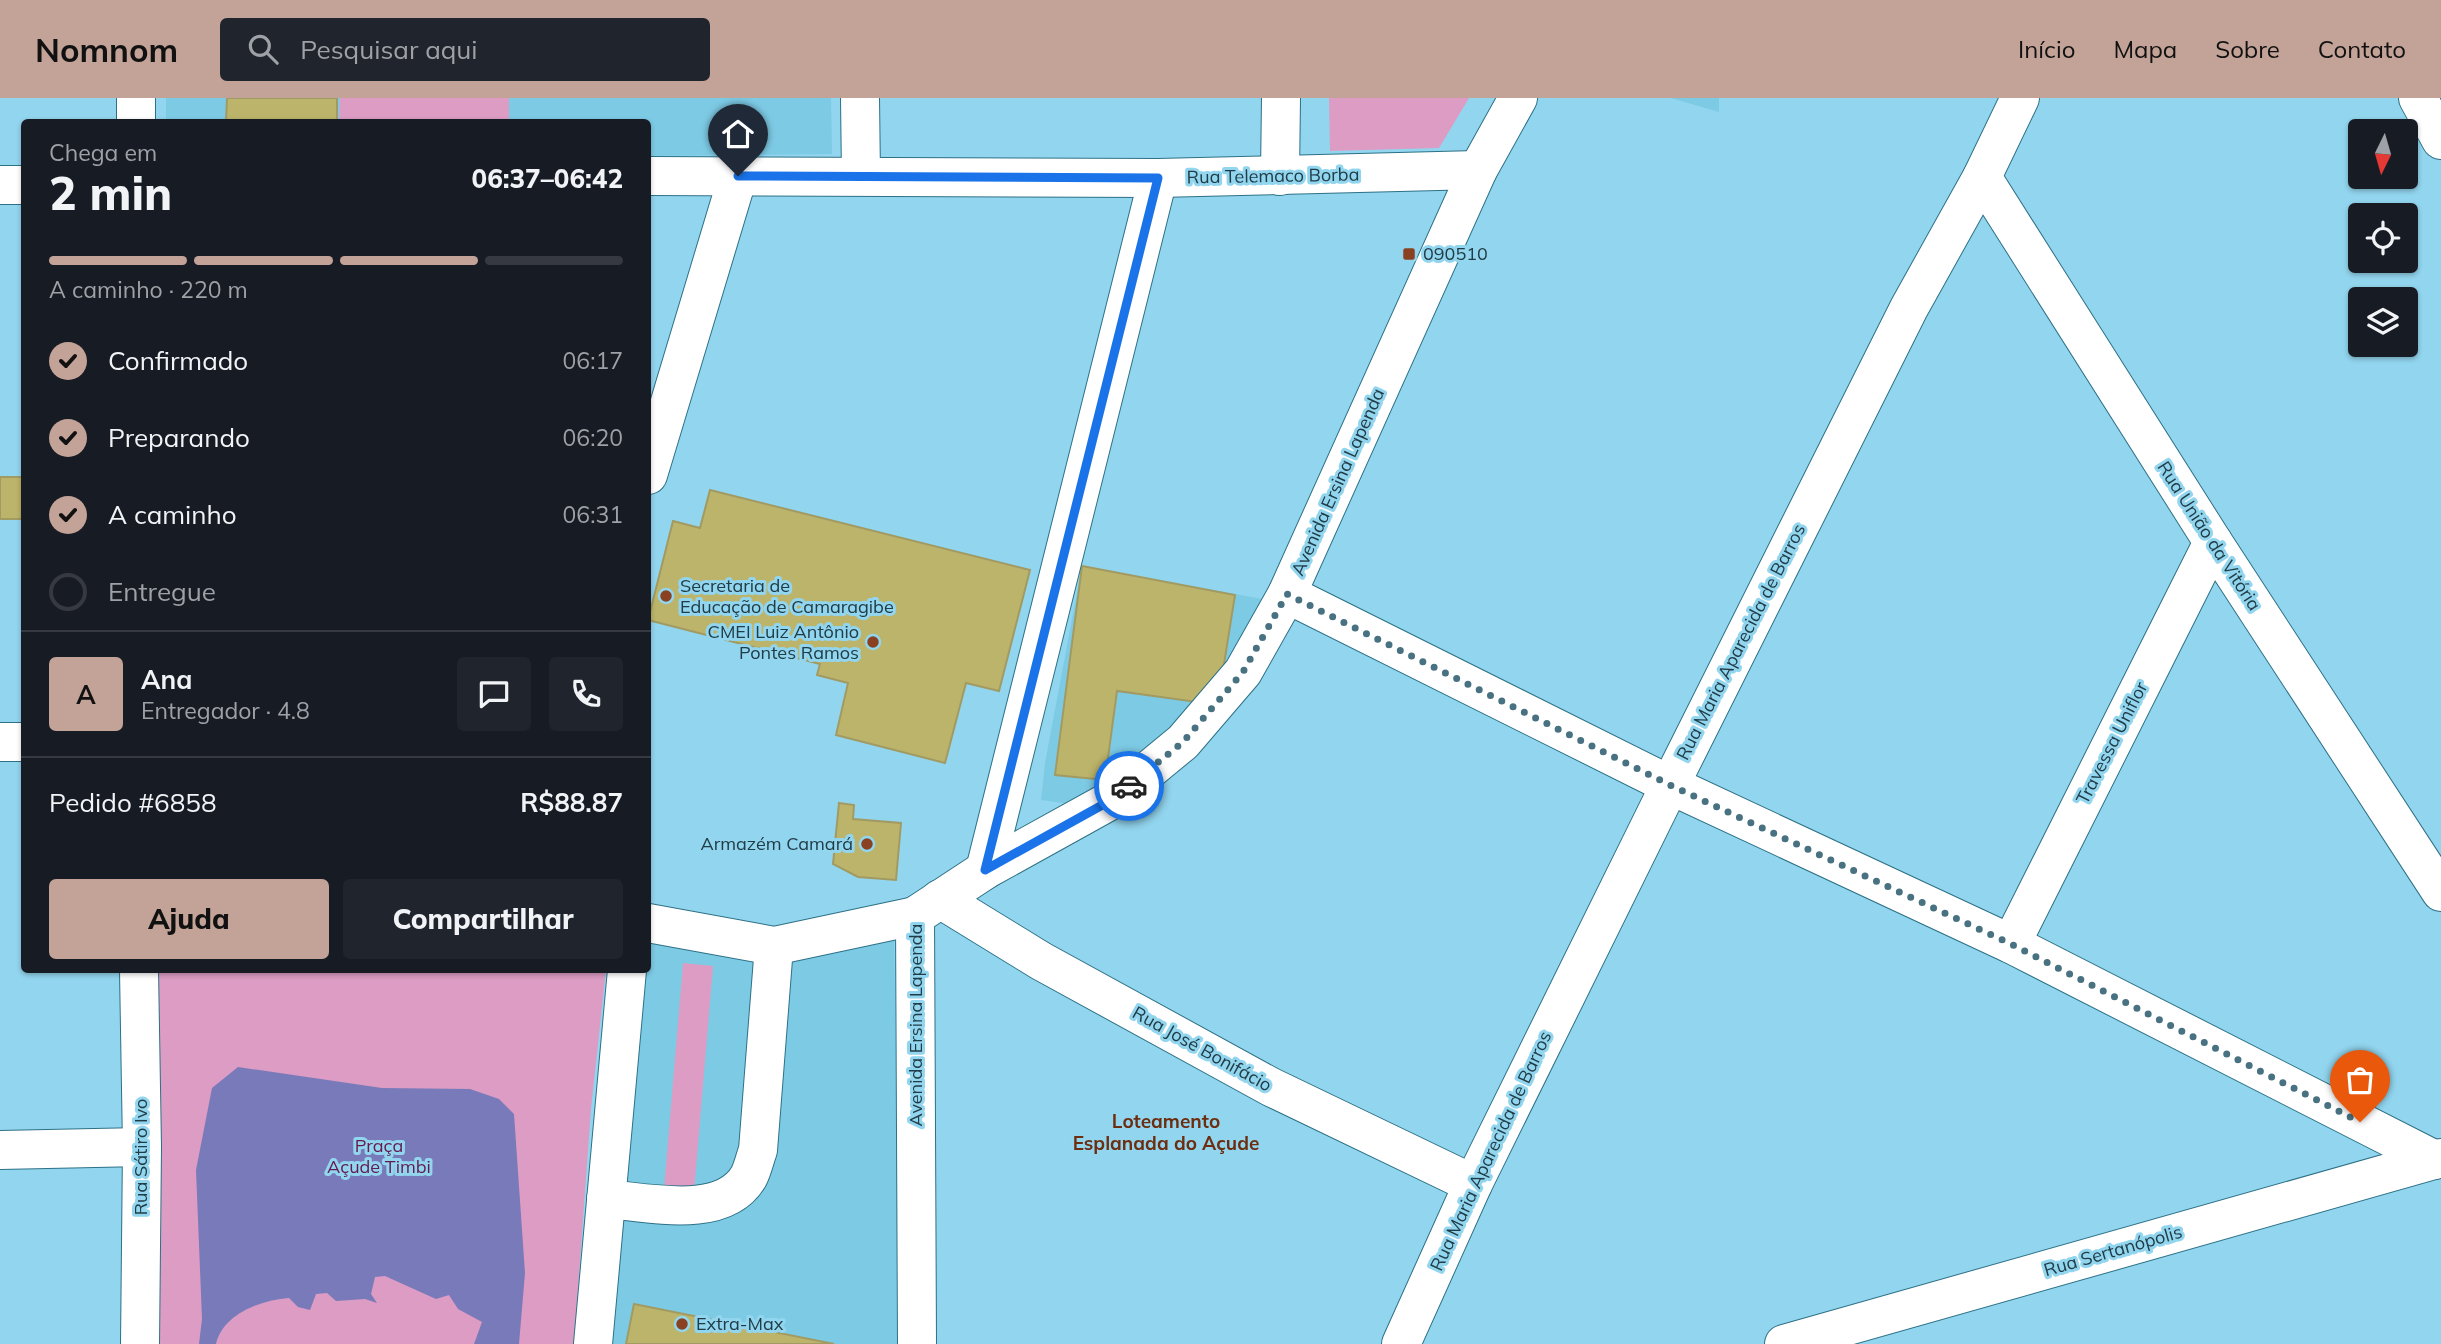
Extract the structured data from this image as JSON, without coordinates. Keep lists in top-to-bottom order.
{
  "streets": {
    "street": [
      "Rua Telemaco Borba",
      "Avenida Ersina Lapenda",
      "Rua União da Vitória",
      "Rua Maria Aparecida de Barros",
      "Travessa Uniflor",
      "Rua José Bonifácio",
      "Rua Sátiro Ivo",
      "Rua Sertanópolis"
    ]
  },
  "crossings": [
    ["Rua Telemaco Borba", "Avenida Ersina Lapenda"],
    ["Avenida Ersina Lapenda", "Rua José Bonifácio"],
    ["Rua União da Vitória", "Rua Maria Aparecida de Barros"],
    ["Rua União da Vitória", "Travessa Uniflor"],
    ["Rua Maria Aparecida de Barros", "Rua José Bonifácio"]
  ],
  "districts": ["Loteamento Esplanada do Açude"],
  "parks": ["Praça Açude Timbi"],
  "places": {
    "transit": ["090510"],
    "other": [
      "Secretaria de Educação de Camaragibe",
      "CMEI Luiz Antônio Pontes Ramos",
      "Armazém Camará",
      "Extra-Max"
    ]
  },
  "north": "bottom",
  "page": {
    "header": "Nomnom",
    "search": "Pesquisar aqui",
    "nav": [
      "Início",
      "Mapa",
      "Sobre",
      "Contato"
    ],
    "heading": ["2 min", "Chega em", "06:37–06:42"],
    "panel": [
      "Ana",
      "Entregador · 4.8",
      "Pedido #6858",
      "R$88.87"
    ],
    "bar": "A caminho · 220 m",
    "list": [
      ["Confirmado", "06:17"],
      ["Preparando", "06:20"],
      ["A caminho", "06:31"],
      "Entregue"
    ],
    "round": "A",
    "buttons": ["Ajuda", "Compartilhar"]
  }
}
